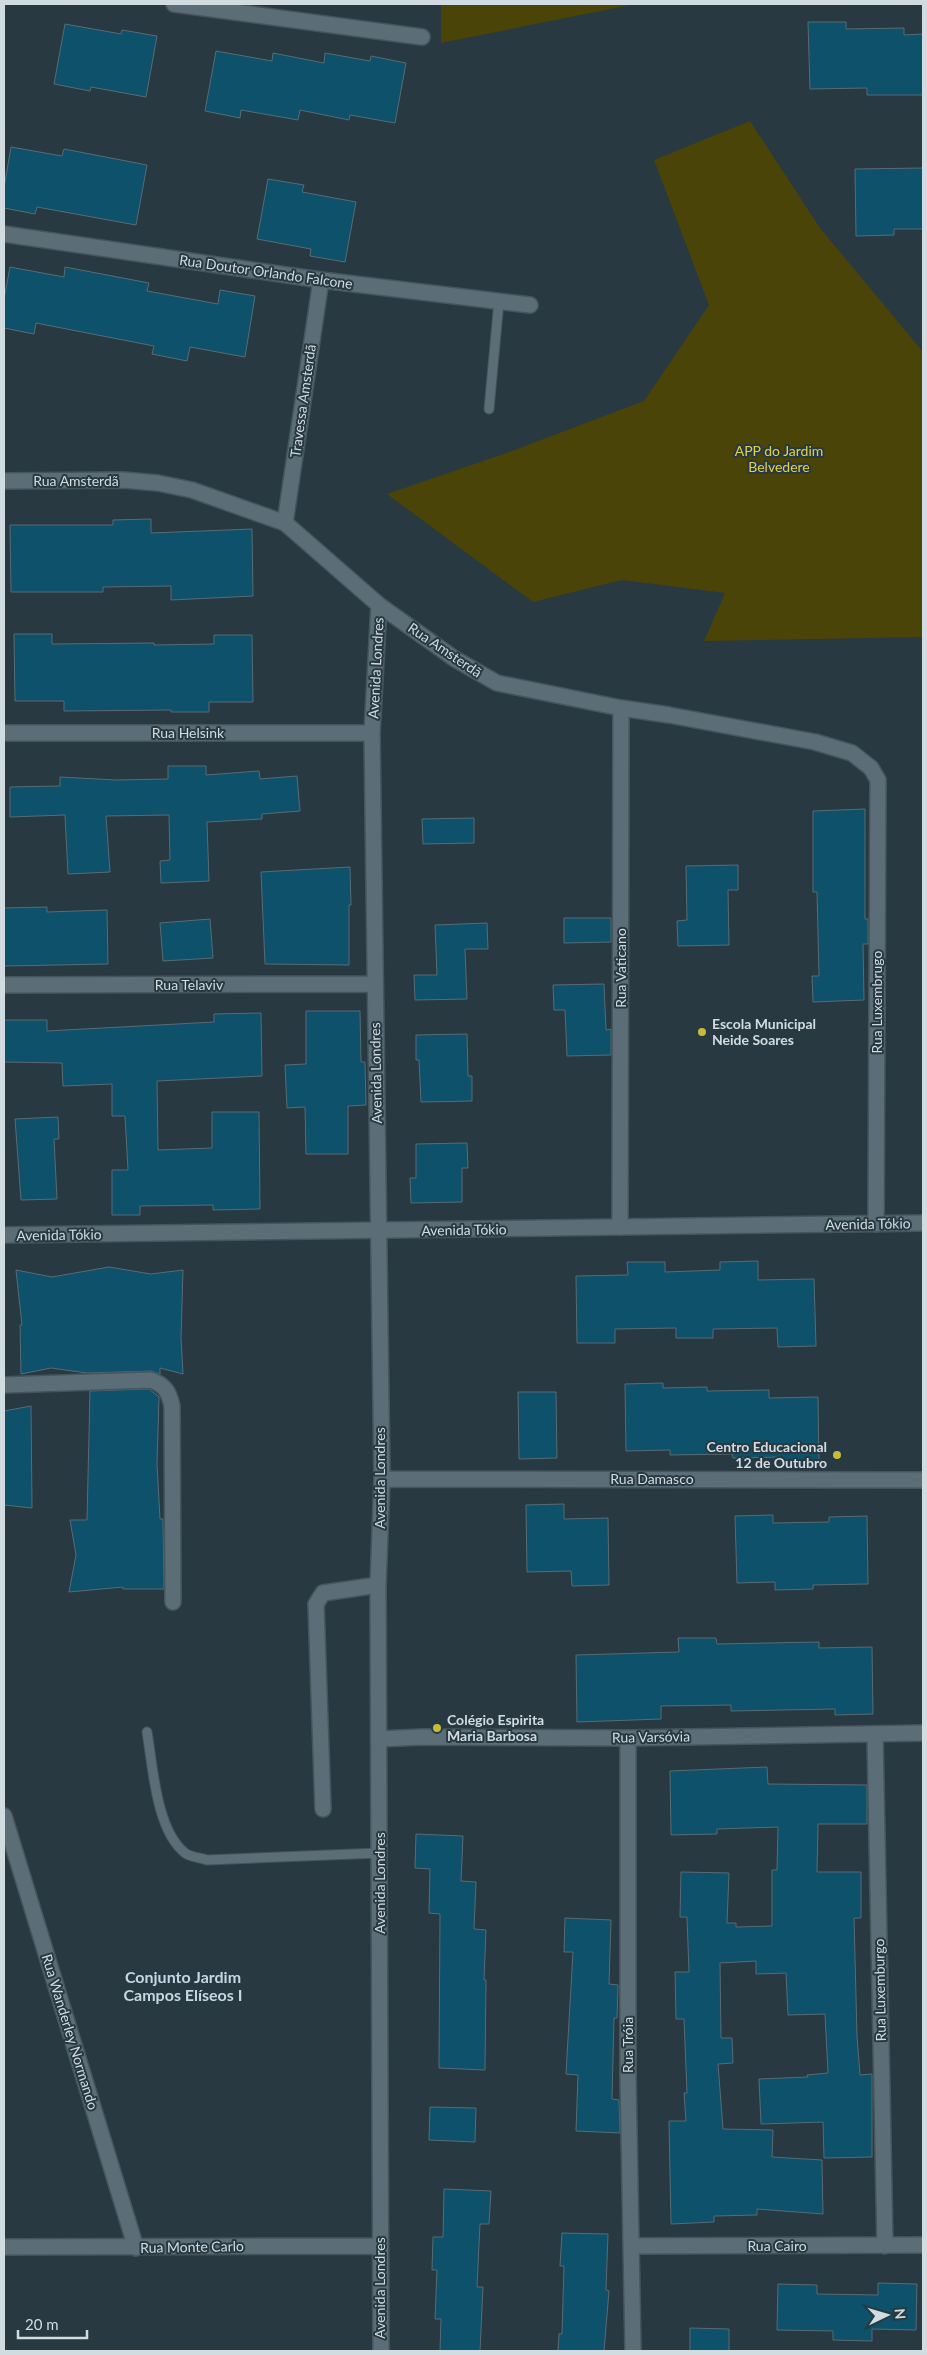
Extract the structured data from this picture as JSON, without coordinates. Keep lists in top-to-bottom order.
{
  "streets": {
    "street": [
      "Rua Doutor Orlando Falcone",
      "Travessa Amsterdã",
      "Rua Amsterdã",
      "Avenida Londres",
      "Rua Helsink",
      "Rua Vaticano",
      "Rua Telaviv",
      "Rua Luxembrugo",
      "Avenida Tókio",
      "Rua Damasco",
      "Rua Varsóvia",
      "Rua Luxemburgo",
      "Rua Wanderley Normando",
      "Rua Tróia",
      "Rua Cairo",
      "Rua Monte Carlo"
    ]
  },
  "crossings": [
    ["Rua Doutor Orlando Falcone", "Travessa Amsterdã"],
    ["Travessa Amsterdã", "Rua Amsterdã"],
    ["Rua Amsterdã", "Avenida Londres"],
    ["Rua Amsterdã", "Rua Vaticano"],
    ["Rua Amsterdã", "Rua Luxembrugo"],
    ["Avenida Londres", "Rua Helsink"],
    ["Avenida Londres", "Rua Telaviv"],
    ["Avenida Londres", "Avenida Tókio"],
    ["Avenida Londres", "Rua Damasco"],
    ["Avenida Londres", "Rua Varsóvia"],
    ["Avenida Londres", "Rua Monte Carlo"],
    ["Rua Vaticano", "Avenida Tókio"],
    ["Rua Luxembrugo", "Avenida Tókio"],
    ["Rua Varsóvia", "Rua Luxemburgo"],
    ["Rua Varsóvia", "Rua Tróia"],
    ["Rua Luxemburgo", "Rua Cairo"],
    ["Rua Wanderley Normando", "Rua Monte Carlo"],
    ["Rua Tróia", "Rua Cairo"]
  ],
  "districts": ["Conjunto Jardim Campos Elíseos I"],
  "parks": ["APP do Jardim Belvedere"],
  "places": ["Escola Municipal Neide Soares", "Centro Educacional 12 de Outubro", "Colégio Espirita Maria Barbosa"],
  "scale_bar": "20 m",
  "north": "right"
}
